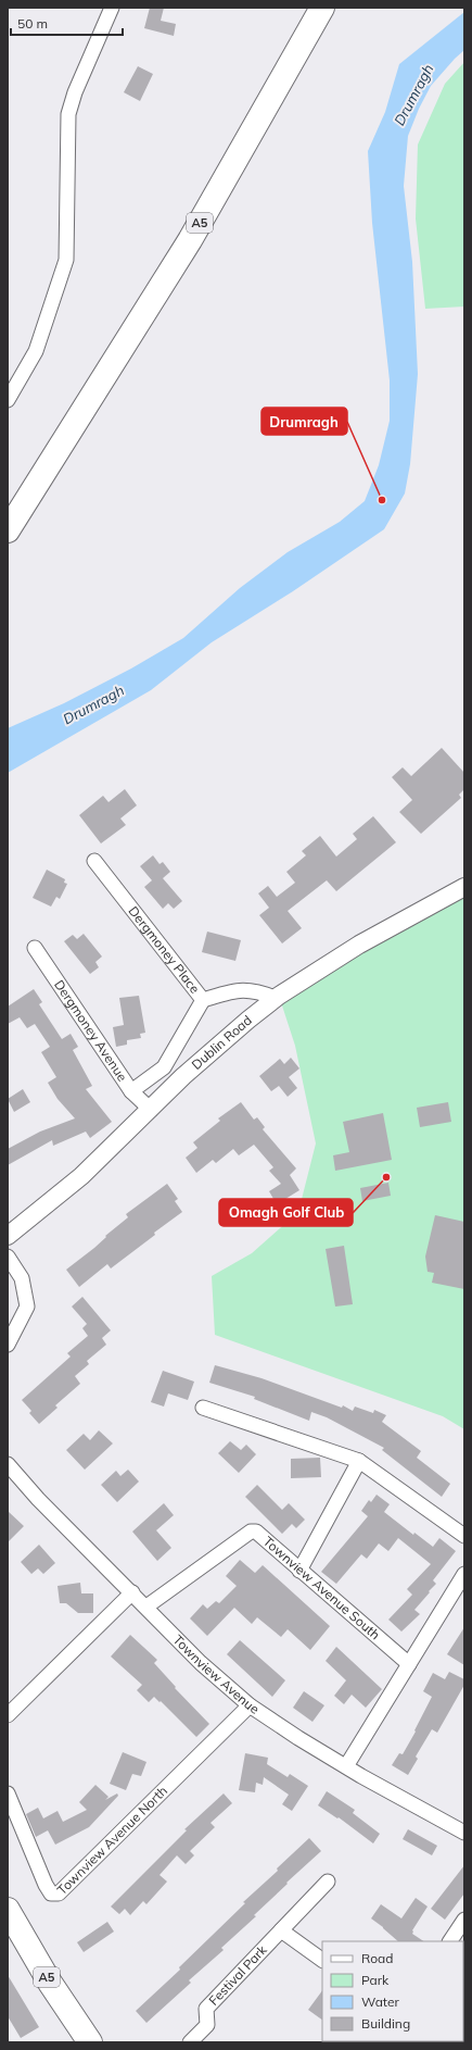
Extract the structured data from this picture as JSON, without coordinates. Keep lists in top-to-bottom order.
{
  "streets": {
    "highway": ["A5"],
    "street": [
      "Dergmoney Place",
      "Dergmoney Avenue",
      "Dublin Road",
      "Townview Avenue South",
      "Townview Avenue",
      "Townview Avenue North",
      "Festival Park"
    ]
  },
  "crossings": [
    ["Dergmoney Place", "Dublin Road"],
    ["Dergmoney Avenue", "Dublin Road"],
    ["Townview Avenue South", "Townview Avenue"],
    ["Townview Avenue", "Townview Avenue North"]
  ],
  "water": ["Drumragh"],
  "places": ["Drumragh", "Omagh Golf Club"],
  "legend": [
    "Road",
    "Park",
    "Water",
    "Building"
  ],
  "scale_bar": "50 m"
}
